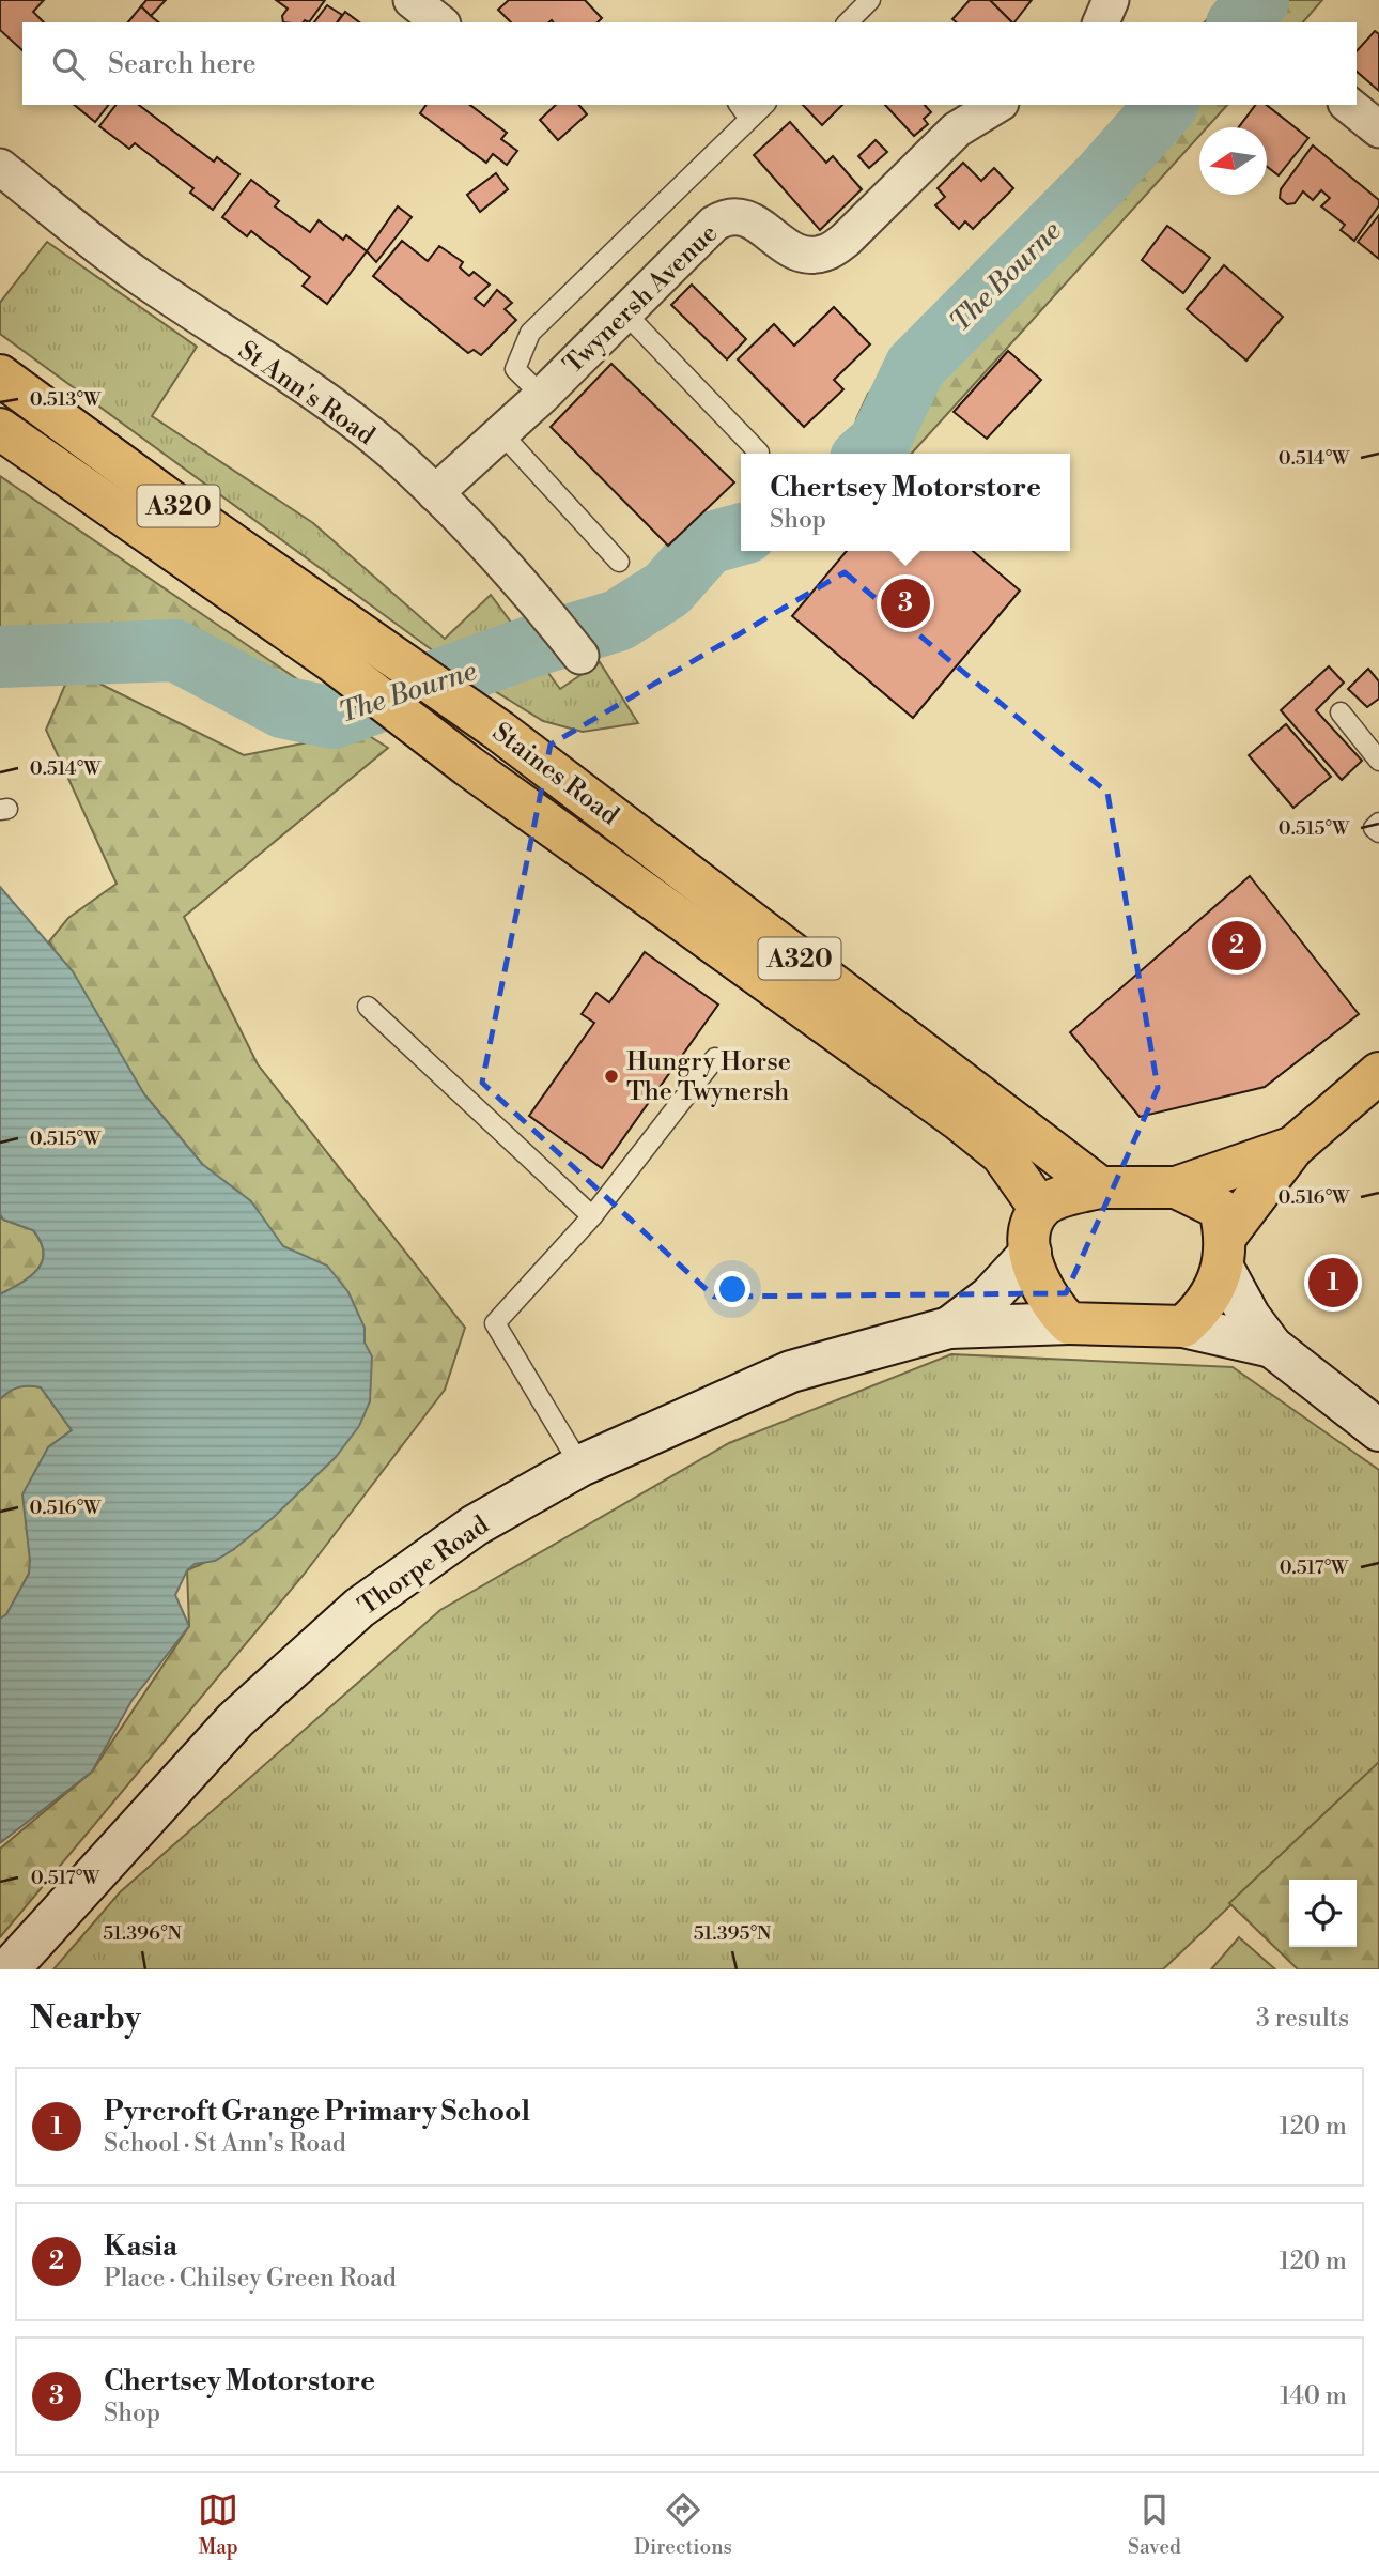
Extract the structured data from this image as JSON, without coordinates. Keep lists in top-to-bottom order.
{
  "streets": {
    "main road": ["A320", "Staines Road", "Thorpe Road"],
    "street": ["Twynersh Avenue", "St Ann's Road"]
  },
  "crossings": [
    ["Twynersh Avenue", "St Ann's Road"],
    ["Staines Road", "Thorpe Road"]
  ],
  "water": ["The Bourne"],
  "places": ["Hungry Horse The Twynersh"],
  "north": "left",
  "page": {
    "search": "Search here",
    "popup": ["Chertsey Motorstore", "Shop"],
    "pins": ["3", "2", "1"],
    "heading": ["Nearby", "3 results"],
    "list": [
      {
        "mark": "1",
        "name": "Pyrcroft Grange Primary School",
        "note": "School · St Ann's Road",
        "value": "120 m"
      },
      {
        "mark": "2",
        "name": "Kasia",
        "note": "Place · Chilsey Green Road",
        "value": "120 m"
      },
      {
        "mark": "3",
        "name": "Chertsey Motorstore",
        "note": "Shop",
        "value": "140 m"
      }
    ],
    "nav": ["Map", "Directions", "Saved"]
  },
  "coordinates": [
    "0.513°W",
    "0.514°W",
    "0.515°W",
    "0.516°W",
    "0.517°W",
    "51.396°N",
    "51.395°N"
  ]
}
